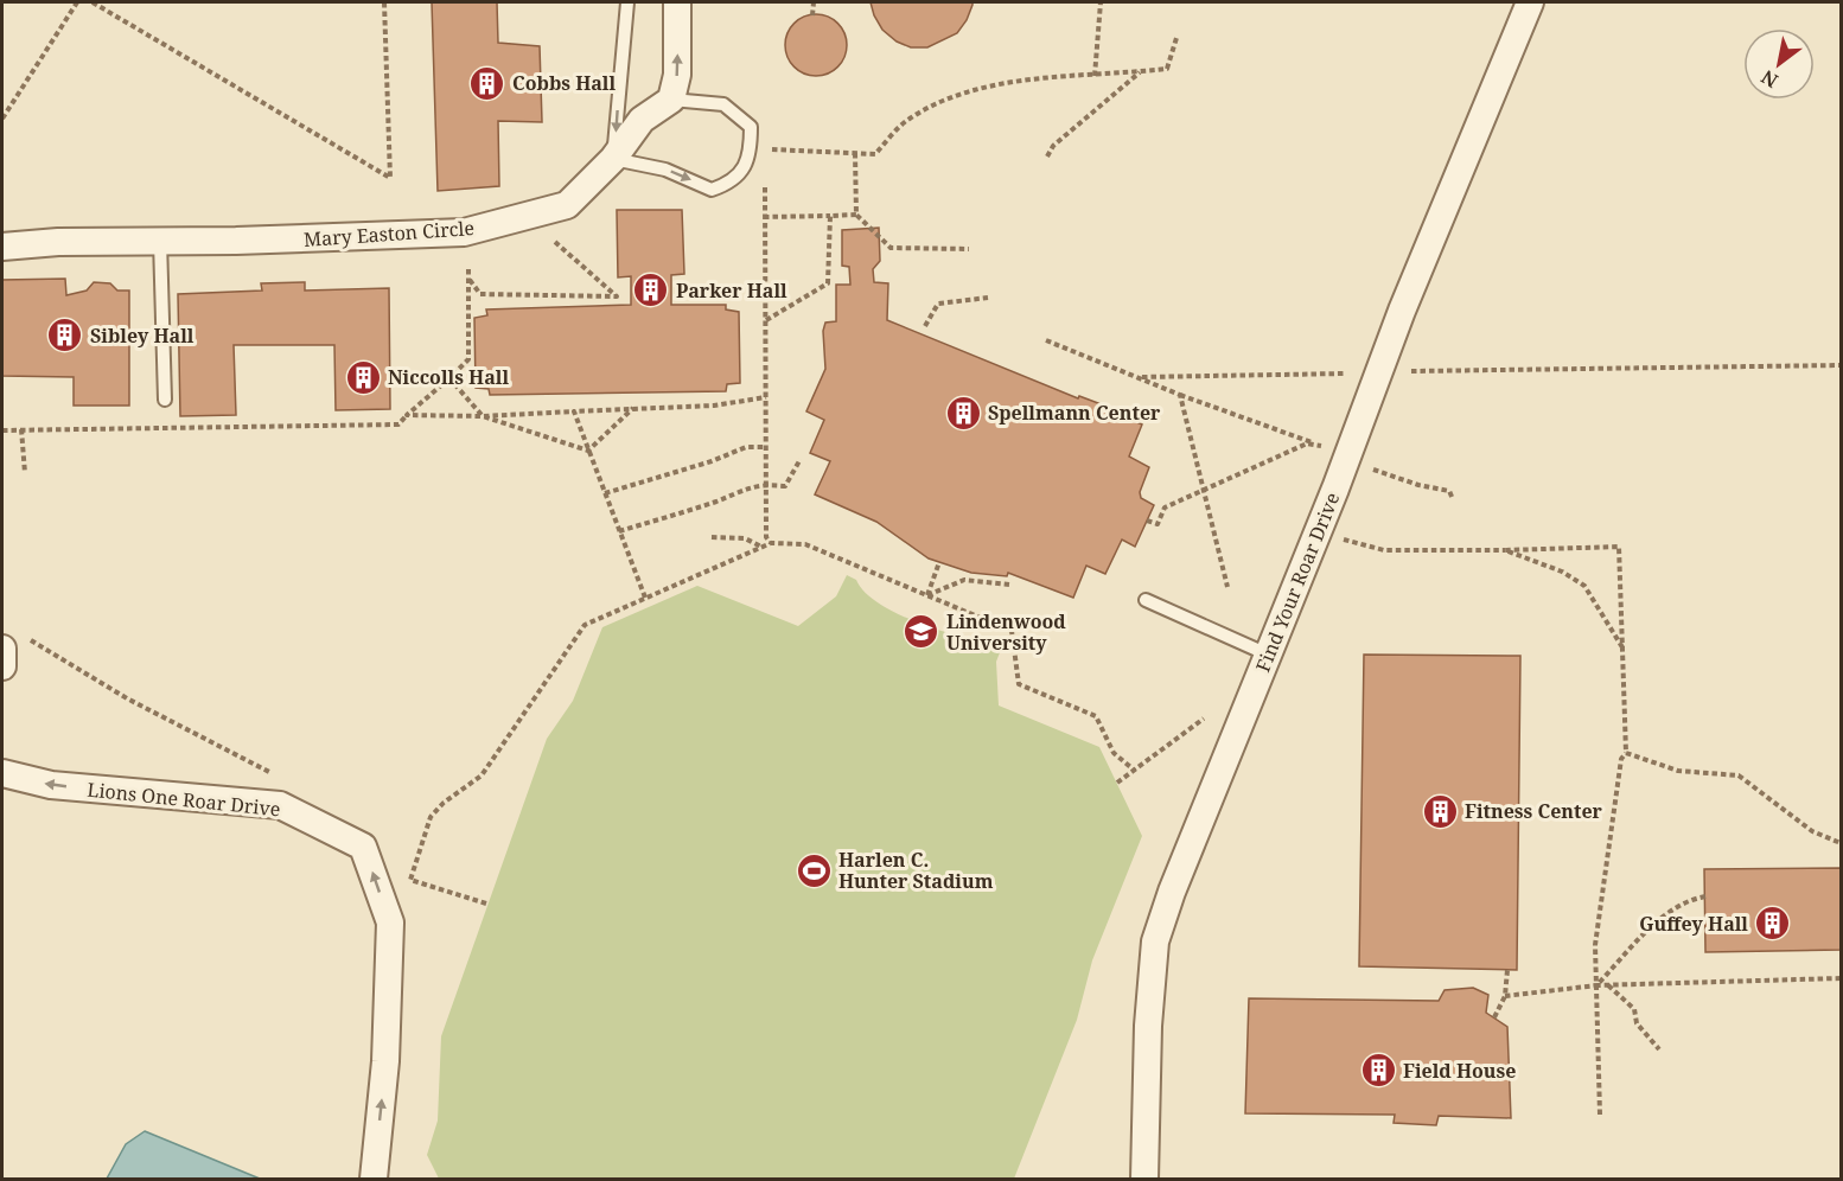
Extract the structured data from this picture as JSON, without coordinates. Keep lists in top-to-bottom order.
{
  "streets": {
    "street": ["Mary Easton Circle", "Find Your Roar Drive", "Lions One Roar Drive"]
  },
  "places": {
    "building": [
      "Cobbs Hall",
      "Parker Hall",
      "Sibley Hall",
      "Niccolls Hall",
      "Spellmann Center",
      "Fitness Center",
      "Guffey Hall",
      "Field House"
    ],
    "school or university": ["Lindenwood University"],
    "sports": ["Harlen C. Hunter Stadium"]
  },
  "north": "bottom left"
}
